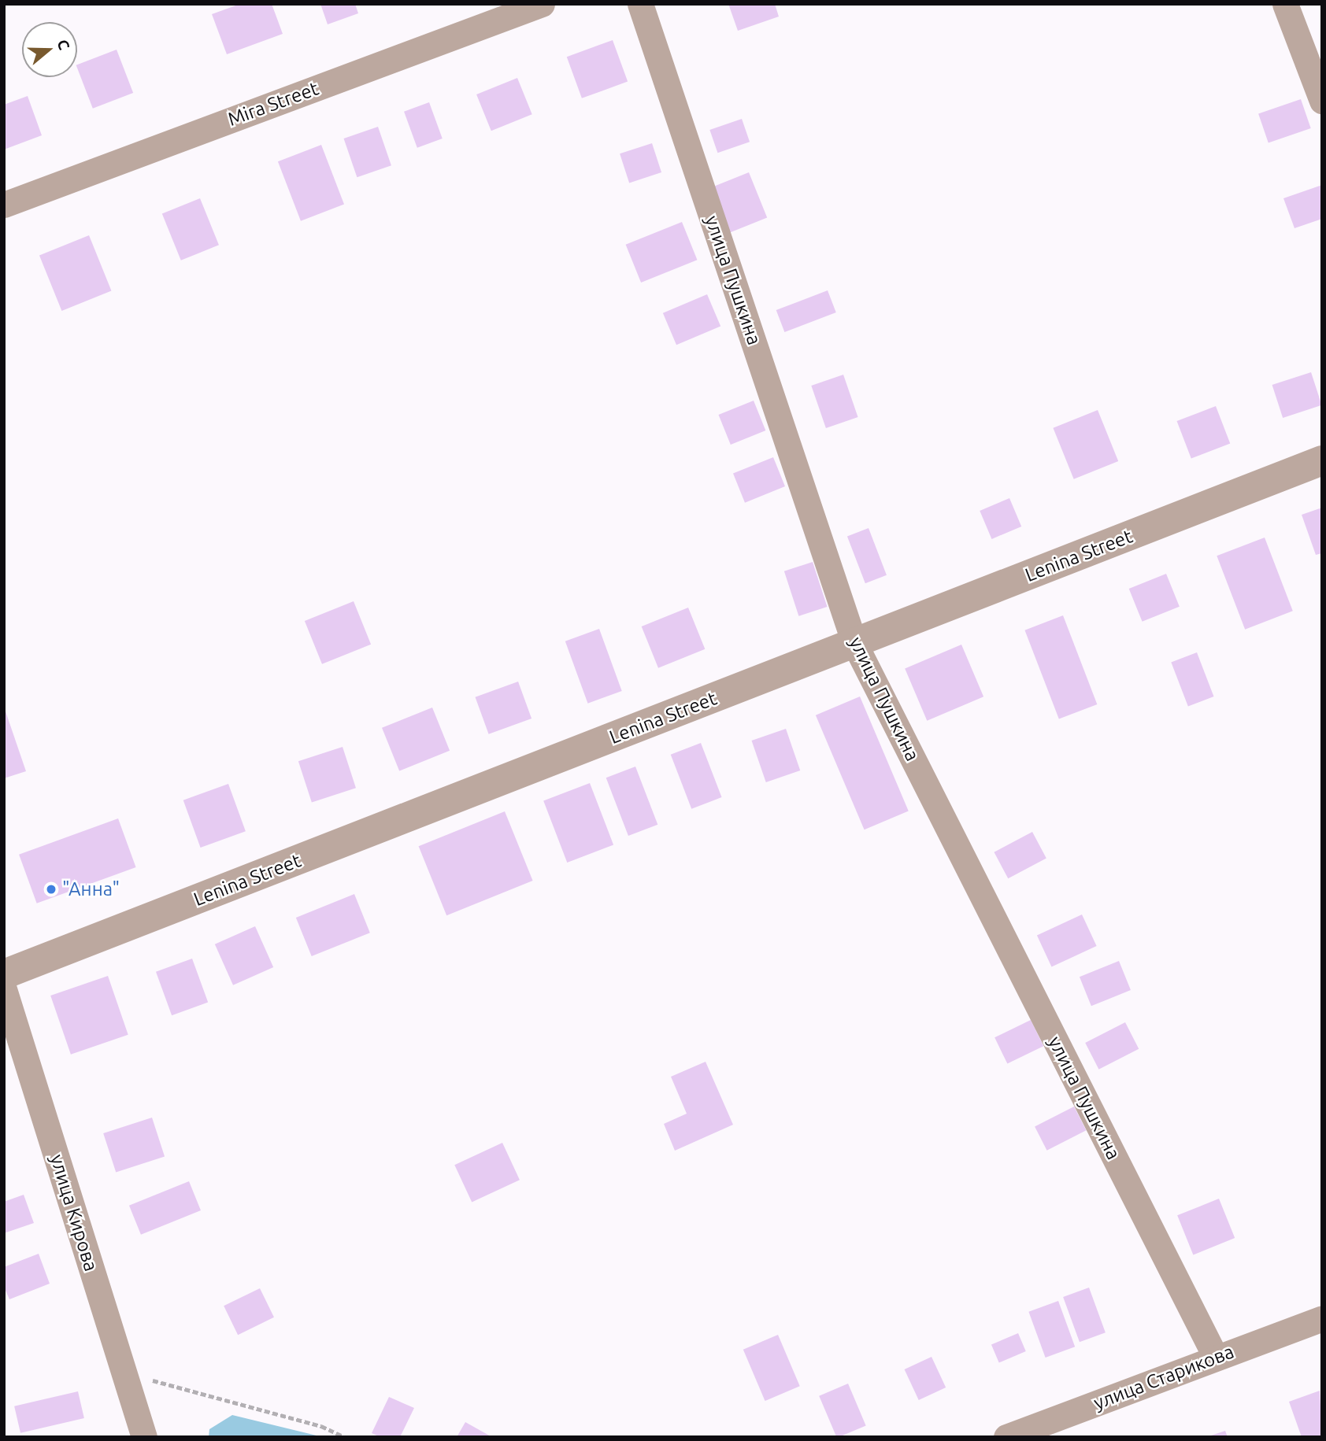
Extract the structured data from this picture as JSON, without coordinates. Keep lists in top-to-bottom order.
{
  "streets": {
    "street": [
      "Mira Street",
      "улица Пушкина",
      "Lenina Street",
      "улица Кирова",
      "улица Старикова"
    ]
  },
  "crossings": [
    ["улица Пушкина", "Lenina Street"],
    ["улица Пушкина", "улица Старикова"]
  ],
  "places": ["\"Анна\""],
  "north": "right"
}
